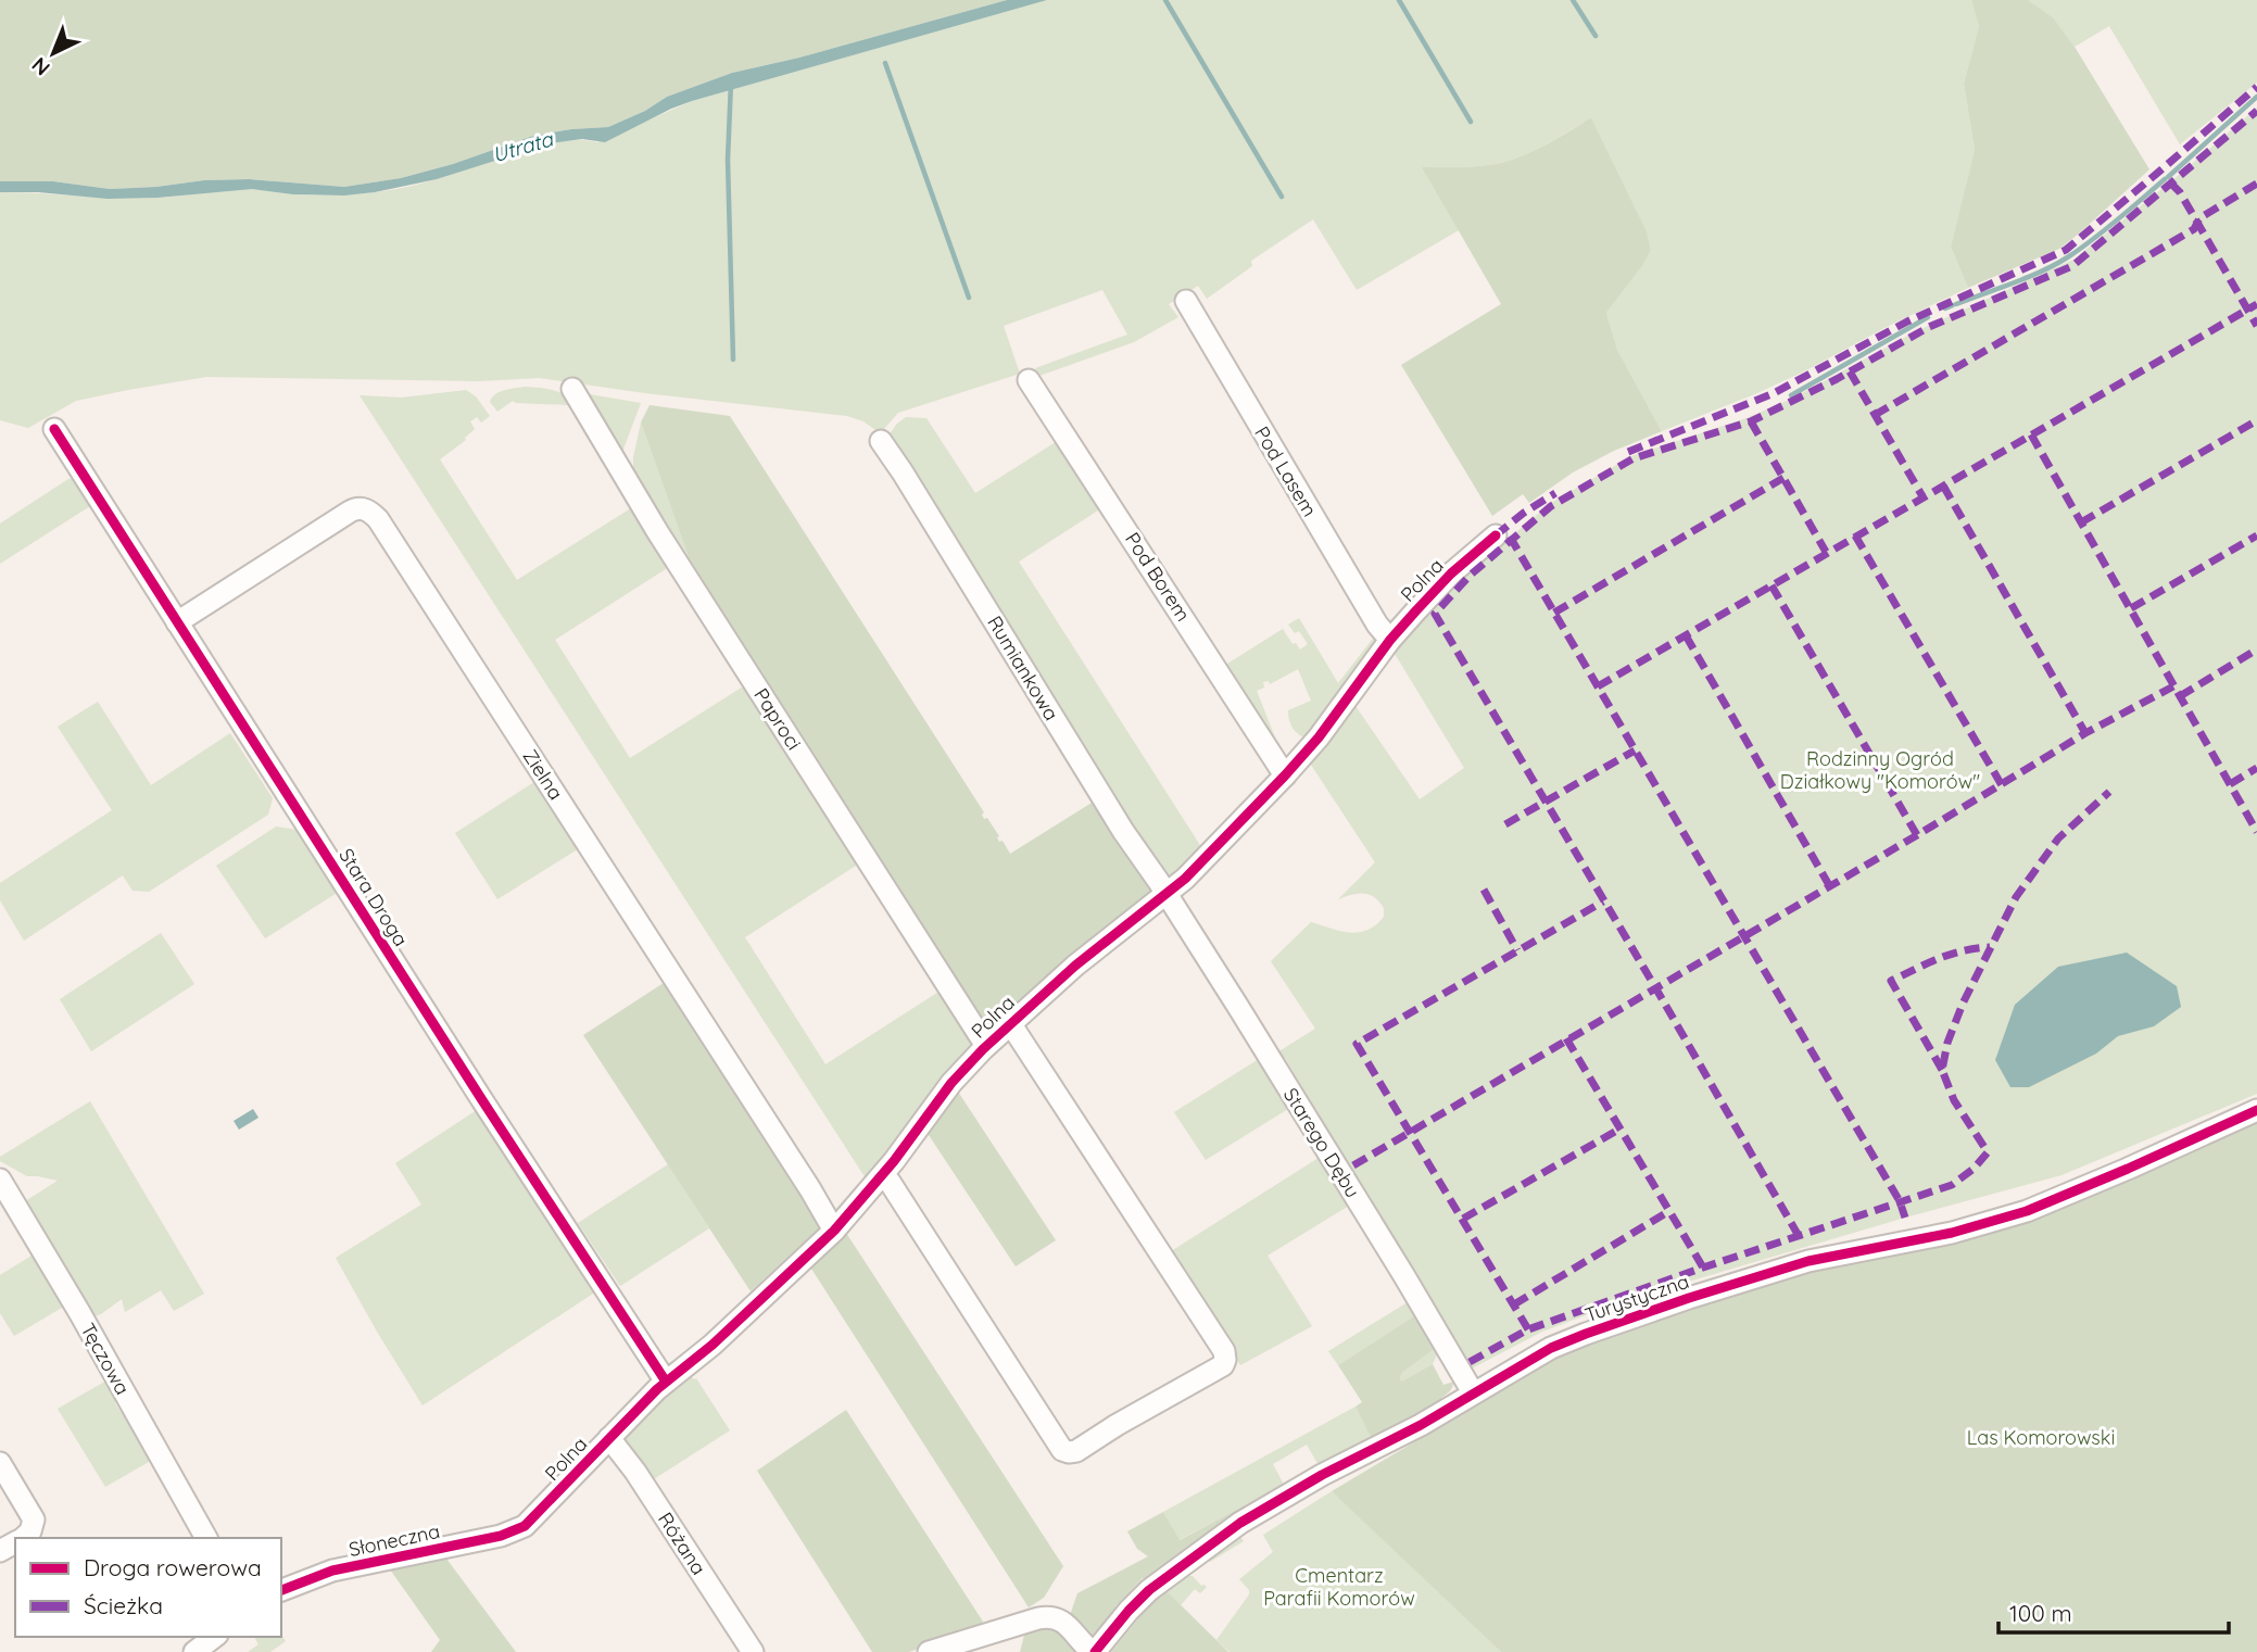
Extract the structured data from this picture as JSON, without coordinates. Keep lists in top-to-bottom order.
{
  "streets": {
    "street": [
      "Pod Lasem",
      "Pod Borem",
      "Polna",
      "Rumiankowa",
      "Paproci",
      "Zielna",
      "Stara Droga",
      "Starego Dębu",
      "Turystyczna",
      "Tęczowa",
      "Słoneczna",
      "Różana"
    ]
  },
  "crossings": [
    ["Pod Lasem", "Polna"],
    ["Pod Borem", "Polna"],
    ["Polna", "Rumiankowa"],
    ["Polna", "Paproci"],
    ["Polna", "Zielna"],
    ["Polna", "Stara Droga"],
    ["Polna", "Starego Dębu"],
    ["Polna", "Słoneczna"],
    ["Polna", "Różana"],
    ["Rumiankowa", "Starego Dębu"],
    ["Zielna", "Stara Droga"],
    ["Starego Dębu", "Turystyczna"]
  ],
  "water": ["Utrata"],
  "parks": ["Rodzinny Ogród Działkowy \"Komorów\"", "Las Komorowski", "Cmentarz Parafii Komorów"],
  "legend": ["Droga rowerowa", "Ścieżka"],
  "scale_bar": "100 m",
  "north": "bottom left"
}
